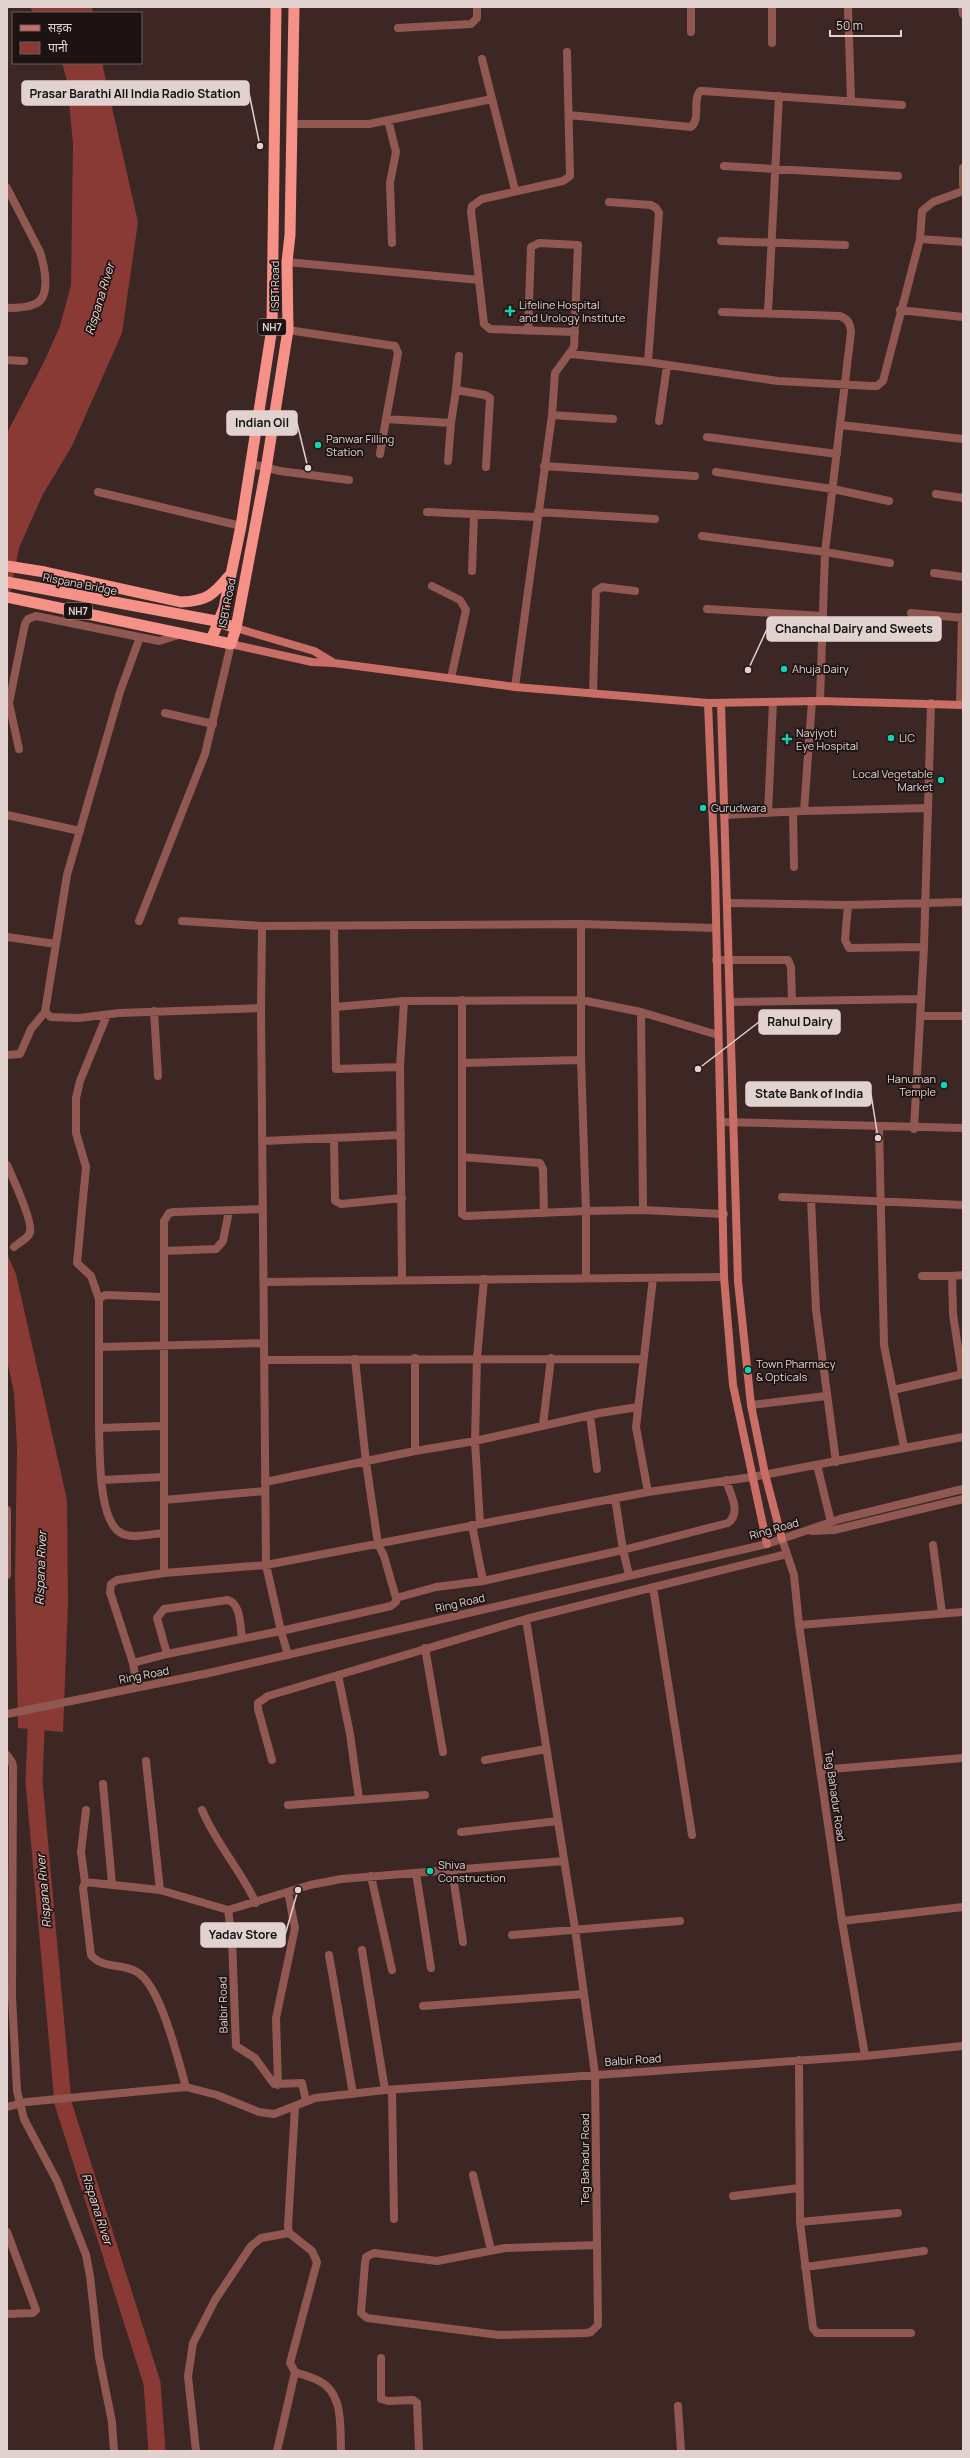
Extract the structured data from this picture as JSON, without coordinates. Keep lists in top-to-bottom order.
{
  "streets": {
    "highway": ["ISBT Road", "NH7", "Rispana Bridge"],
    "street": ["Ring Road", "Teg Bahadur Road", "Balbir Road"]
  },
  "crossings": [
    ["ISBT Road", "NH7"],
    ["NH7", "Rispana Bridge"],
    ["Ring Road", "Teg Bahadur Road"],
    ["Teg Bahadur Road", "Balbir Road"]
  ],
  "water": ["Rispana River"],
  "places": {
    "other": [
      "Prasar Barathi All India Radio Station",
      "Panwar Filling Station",
      "Indian Oil",
      "Ahuja Dairy",
      "Chanchal Dairy and Sweets",
      "LIC",
      "Local Vegetable Market",
      "Gurudwara",
      "Rahul Dairy",
      "Hanuman Temple",
      "State Bank of India",
      "Town Pharmacy & Opticals",
      "Shiva Construction",
      "Yadav Store"
    ],
    "health": ["Lifeline Hospital and Urology Institute", "Navjyoti Eye Hospital"]
  },
  "legend": ["सड़क", "पानी"],
  "scale_bar": "50 m"
}
